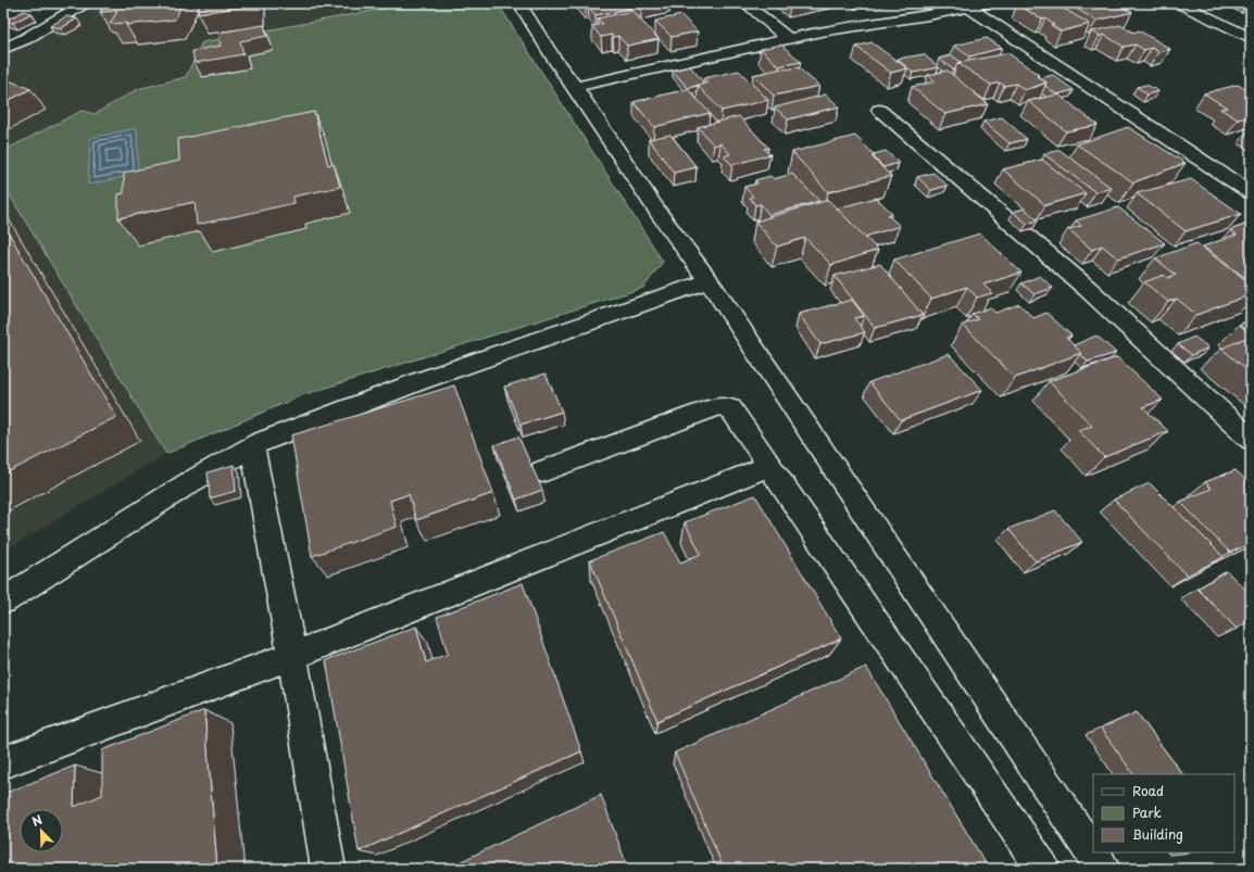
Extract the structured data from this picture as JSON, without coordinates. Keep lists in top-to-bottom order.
{
  "legend": ["Road", "Park", "Building"],
  "north": "top left"
}
